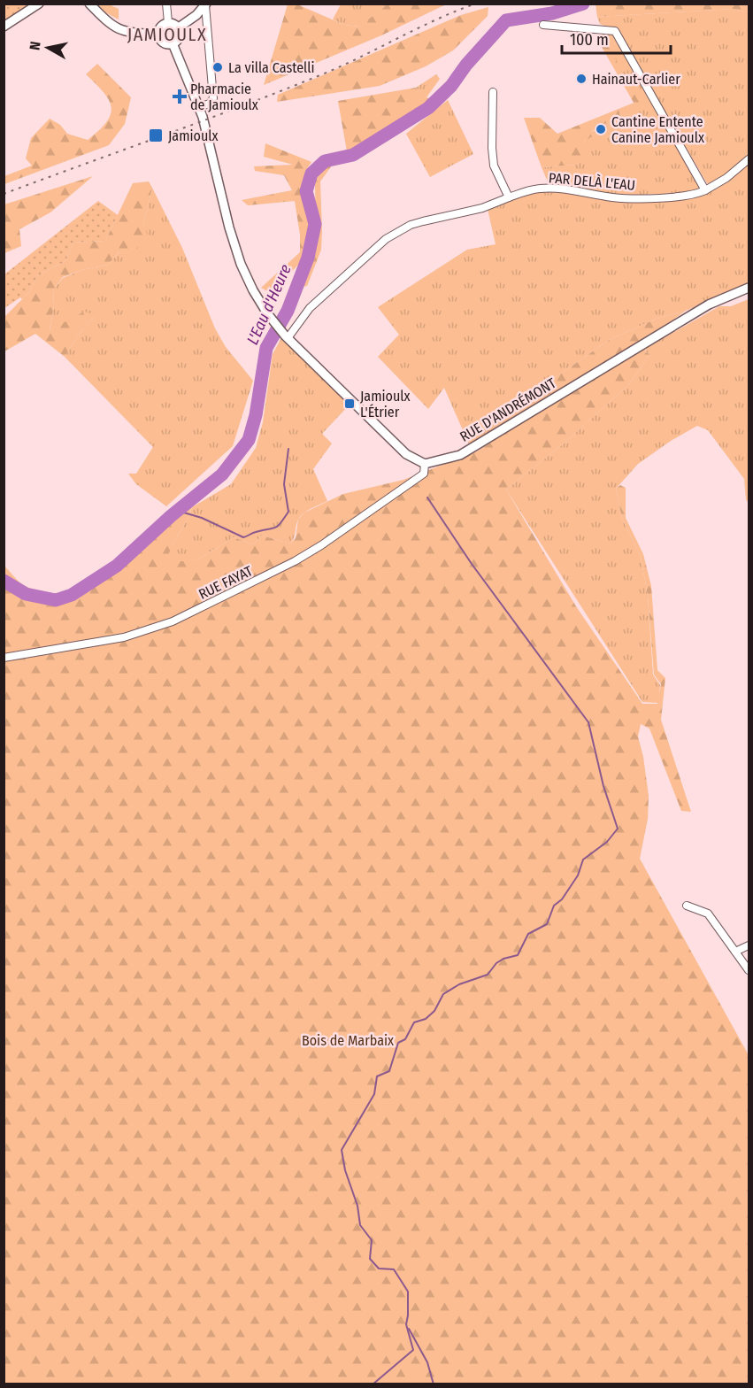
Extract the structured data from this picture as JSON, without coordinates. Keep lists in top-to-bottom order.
{
  "streets": {
    "street": ["PAR DELÀ L'EAU", "RUE D'ANDRÉMONT", "RUE FAYAT"]
  },
  "crossings": [
    ["RUE D'ANDRÉMONT", "RUE FAYAT"]
  ],
  "districts": ["JAMIOULX"],
  "water": ["L'Eau d'Heure"],
  "parks": ["Bois de Marbaix"],
  "places": {
    "other": ["La villa Castelli", "Hainaut-Carlier", "Cantine Entente Canine Jamioulx"],
    "health": ["Pharmacie de Jamioulx"],
    "transit": ["Jamioulx", "Jamioulx L'Étrier"]
  },
  "scale_bar": "100 m",
  "north": "left"
}
